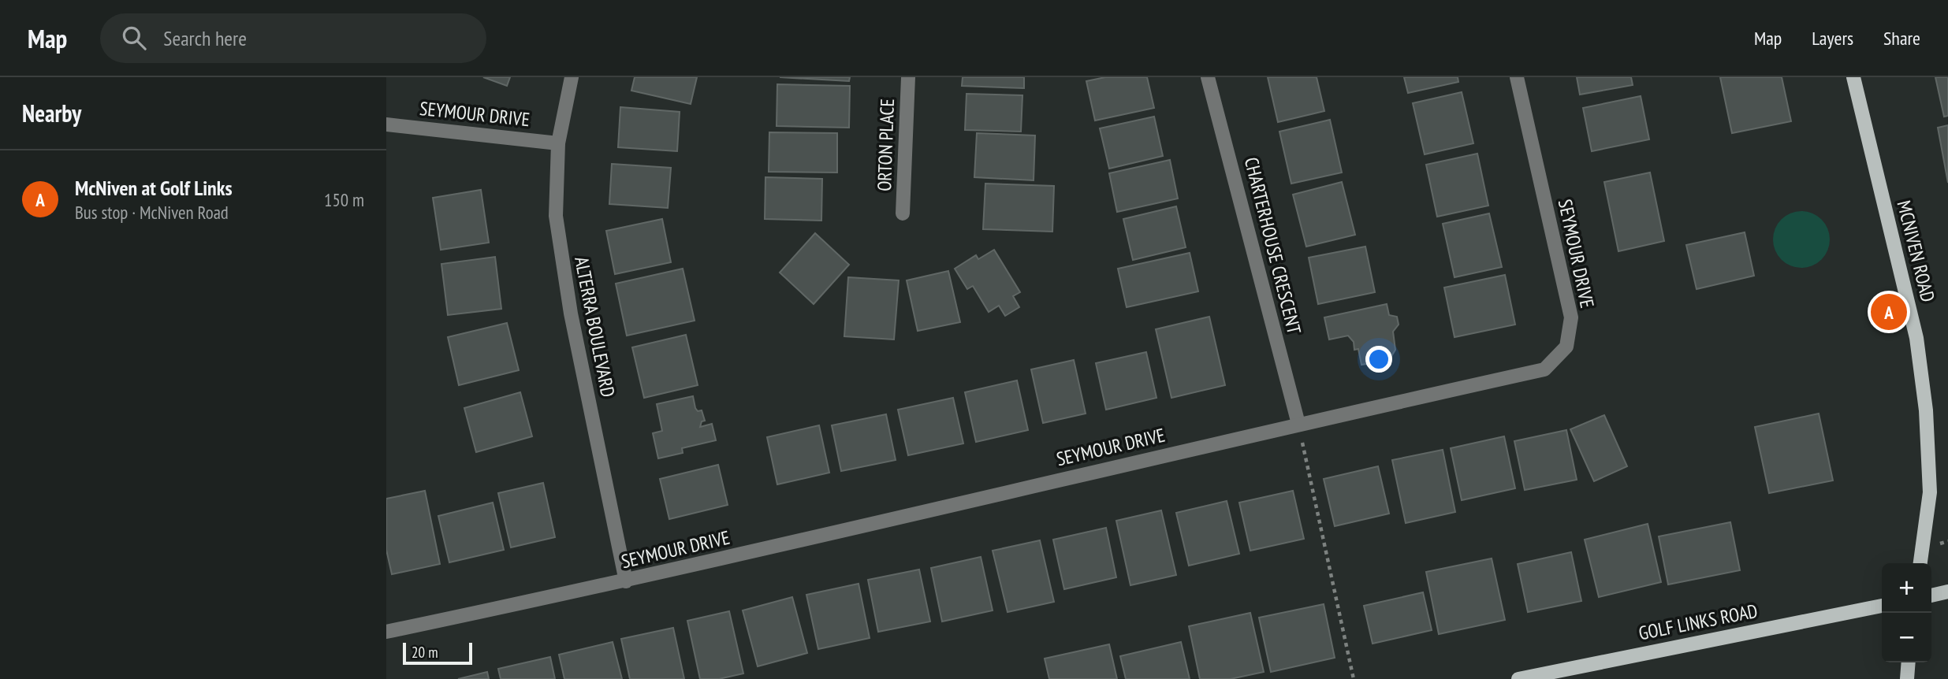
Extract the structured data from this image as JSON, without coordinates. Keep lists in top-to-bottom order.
{
  "streets": {
    "main road": ["MCNIVEN ROAD", "GOLF LINKS ROAD"],
    "street": [
      "SEYMOUR DRIVE",
      "ORTON PLACE",
      "CHARTERHOUSE CRESCENT",
      "ALTERRA BOULEVARD"
    ]
  },
  "crossings": [
    ["SEYMOUR DRIVE", "CHARTERHOUSE CRESCENT"],
    ["SEYMOUR DRIVE", "ALTERRA BOULEVARD"]
  ],
  "scale_bar": "20 m",
  "page": {
    "header": "Map",
    "search": "Search here",
    "nav": ["Map", "Layers", "Share"],
    "heading": "Nearby",
    "list": [
      {
        "mark": "A",
        "name": "McNiven at Golf Links",
        "note": "Bus stop · McNiven Road",
        "value": "150 m"
      }
    ],
    "pins": "A",
    "map_buttons": ["+", "−"],
    "scale": "20 m"
  }
}
